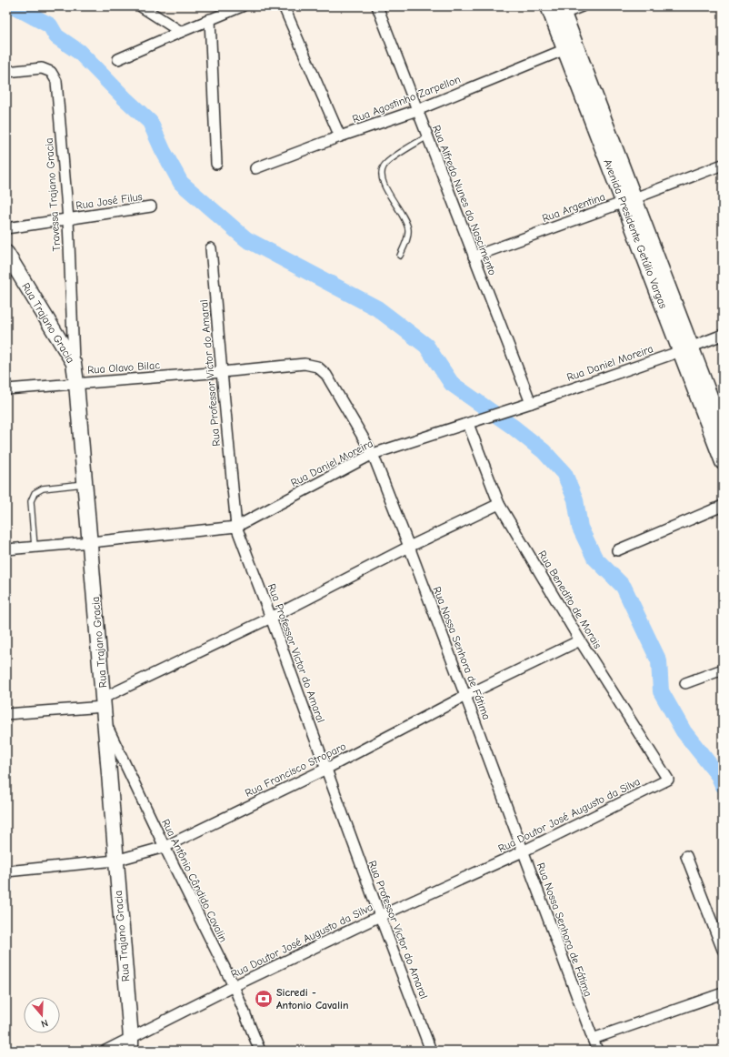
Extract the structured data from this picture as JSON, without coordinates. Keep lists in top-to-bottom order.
{
  "streets": {
    "main road": ["Avenida Presidente Getúlio Vargas", "Rua Trajano Gracia"],
    "street": [
      "Rua Agostinho Zarpellon",
      "Travessa Trajano Gracia",
      "Rua Alfredo Nunes do Nascimento",
      "Rua José Filus",
      "Rua Argentina",
      "Rua Daniel Moreira",
      "Rua Olavo Bilac",
      "Rua Professor Victor do Amaral",
      "Rua Benedito de Morais",
      "Rua Nossa Senhora de Fátima",
      "Rua Francisco Stroparo",
      "Rua Doutor José Augusto da Silva",
      "Rua Antônio Cândido Cavalin"
    ]
  },
  "crossings": [
    ["Rua Agostinho Zarpellon", "Rua Alfredo Nunes do Nascimento"],
    ["Rua Agostinho Zarpellon", "Avenida Presidente Getúlio Vargas"],
    ["Travessa Trajano Gracia", "Rua José Filus"],
    ["Travessa Trajano Gracia", "Rua Trajano Gracia"],
    ["Rua Alfredo Nunes do Nascimento", "Rua Argentina"],
    ["Rua Alfredo Nunes do Nascimento", "Rua Daniel Moreira"],
    ["Rua Argentina", "Avenida Presidente Getúlio Vargas"],
    ["Avenida Presidente Getúlio Vargas", "Rua Daniel Moreira"],
    ["Rua Trajano Gracia", "Rua Daniel Moreira"],
    ["Rua Trajano Gracia", "Rua Olavo Bilac"],
    ["Rua Trajano Gracia", "Rua Francisco Stroparo"],
    ["Rua Trajano Gracia", "Rua Doutor José Augusto da Silva"],
    ["Rua Trajano Gracia", "Rua Antônio Cândido Cavalin"],
    ["Rua Daniel Moreira", "Rua Professor Victor do Amaral"],
    ["Rua Daniel Moreira", "Rua Benedito de Morais"],
    ["Rua Daniel Moreira", "Rua Nossa Senhora de Fátima"],
    ["Rua Olavo Bilac", "Rua Professor Victor do Amaral"],
    ["Rua Olavo Bilac", "Rua Nossa Senhora de Fátima"],
    ["Rua Professor Victor do Amaral", "Rua Nossa Senhora de Fátima"],
    ["Rua Professor Victor do Amaral", "Rua Francisco Stroparo"],
    ["Rua Professor Victor do Amaral", "Rua Doutor José Augusto da Silva"],
    ["Rua Benedito de Morais", "Rua Francisco Stroparo"],
    ["Rua Benedito de Morais", "Rua Doutor José Augusto da Silva"],
    ["Rua Nossa Senhora de Fátima", "Rua Francisco Stroparo"],
    ["Rua Nossa Senhora de Fátima", "Rua Doutor José Augusto da Silva"],
    ["Rua Francisco Stroparo", "Rua Antônio Cândido Cavalin"],
    ["Rua Doutor José Augusto da Silva", "Rua Antônio Cândido Cavalin"]
  ],
  "places": {
    "bank": ["Sicredi - Antonio Cavalin"]
  },
  "north": "bottom"
}
